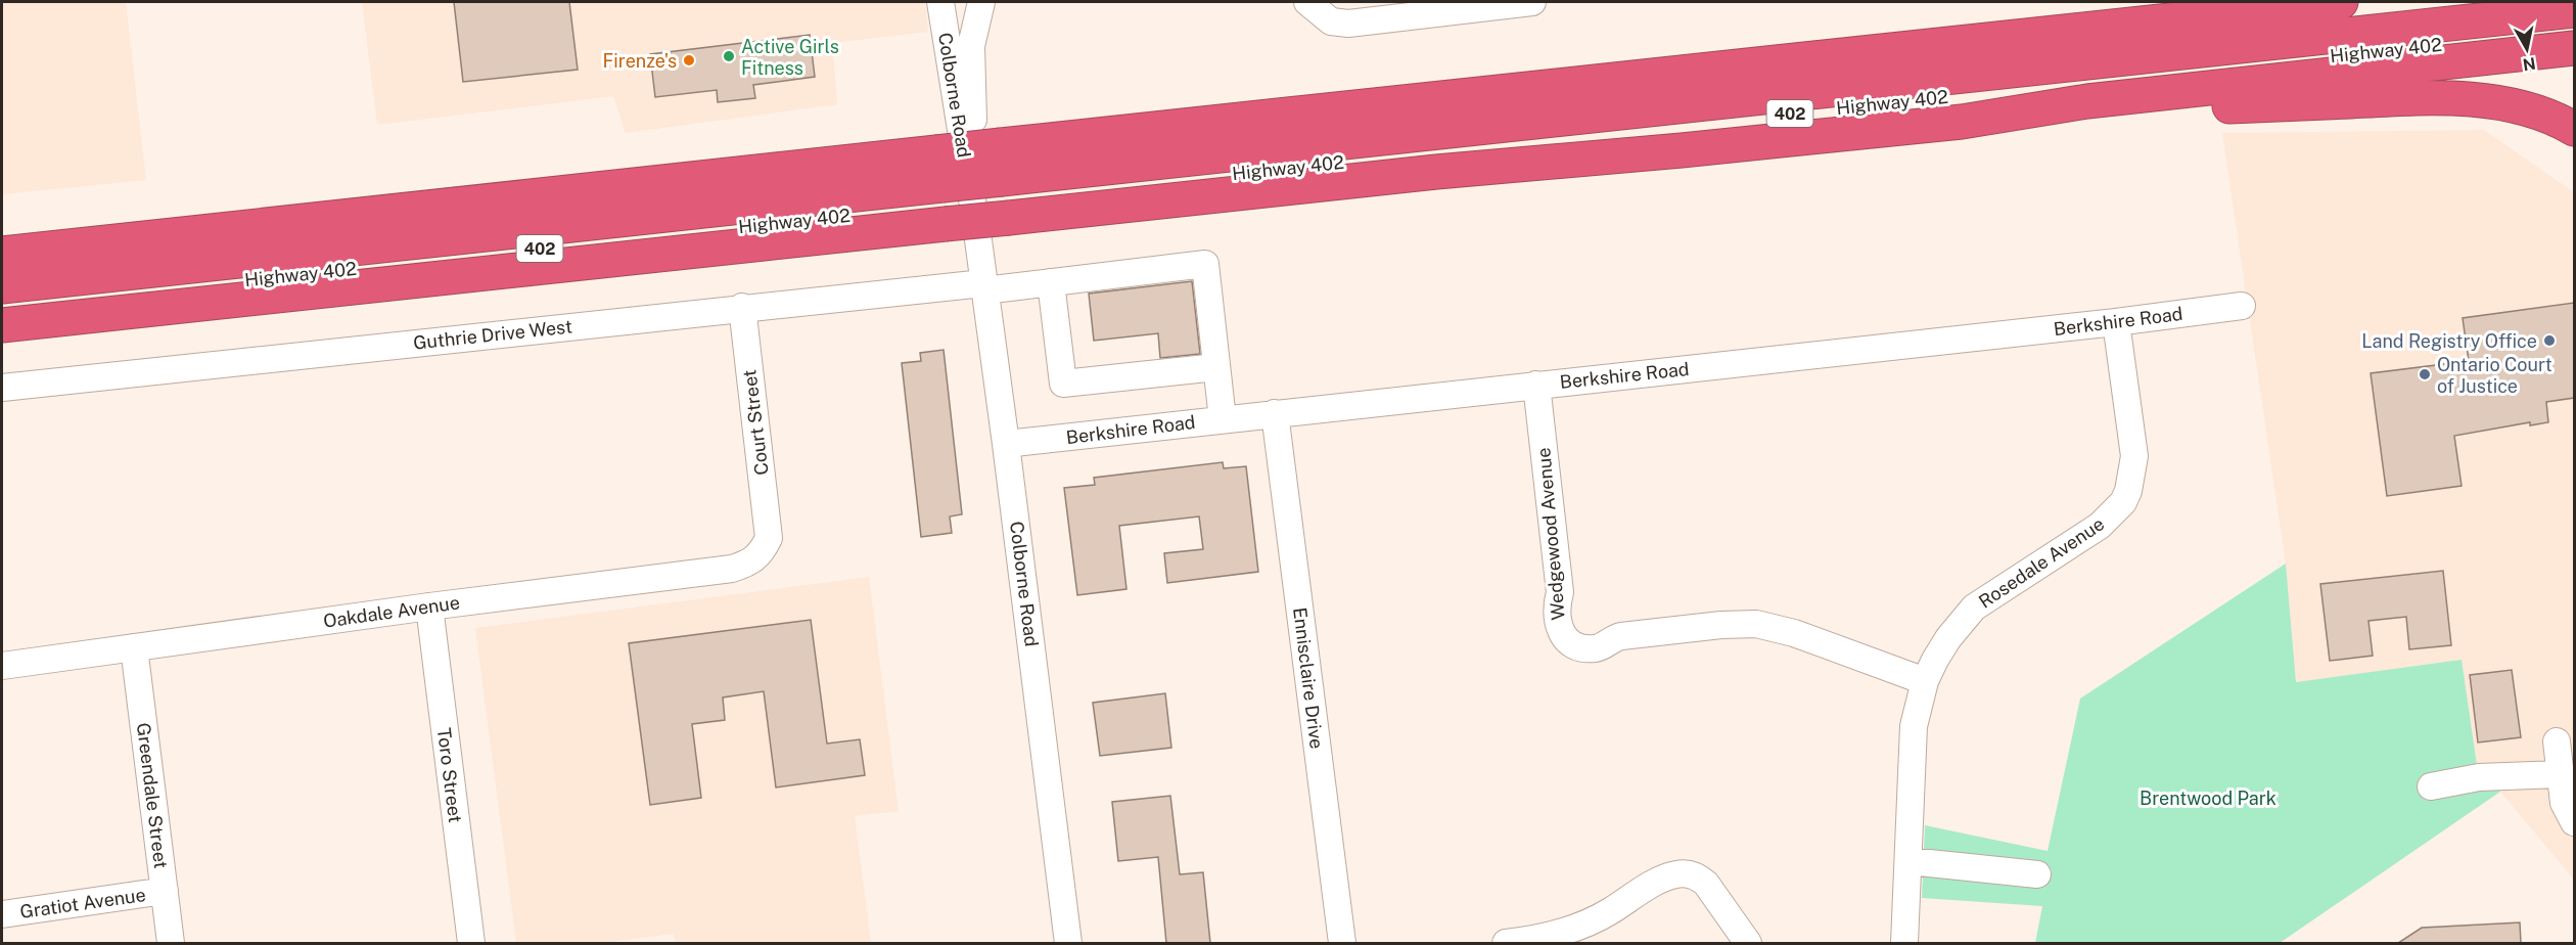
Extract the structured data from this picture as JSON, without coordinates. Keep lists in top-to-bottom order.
{
  "streets": {
    "highway": ["Highway 402", "402"],
    "street": [
      "Colborne Road",
      "Berkshire Road",
      "Guthrie Drive West",
      "Court Street",
      "Wedgewood Avenue",
      "Rosedale Avenue",
      "Oakdale Avenue",
      "Ennisclaire Drive",
      "Toro Street",
      "Greendale Street",
      "Gratiot Avenue"
    ]
  },
  "crossings": [
    ["Highway 402", "Colborne Road"],
    ["Colborne Road", "Berkshire Road"],
    ["Colborne Road", "Guthrie Drive West"],
    ["Berkshire Road", "Wedgewood Avenue"],
    ["Berkshire Road", "Rosedale Avenue"],
    ["Berkshire Road", "Ennisclaire Drive"],
    ["Guthrie Drive West", "Court Street"],
    ["Court Street", "Oakdale Avenue"],
    ["Wedgewood Avenue", "Rosedale Avenue"],
    ["Oakdale Avenue", "Toro Street"],
    ["Oakdale Avenue", "Greendale Street"],
    ["Greendale Street", "Gratiot Avenue"]
  ],
  "parks": ["Brentwood Park"],
  "places": [
    "Active Girls Fitness",
    "Firenze's",
    "Land Registry Office",
    "Ontario Court of Justice"
  ],
  "north": "bottom"
}
